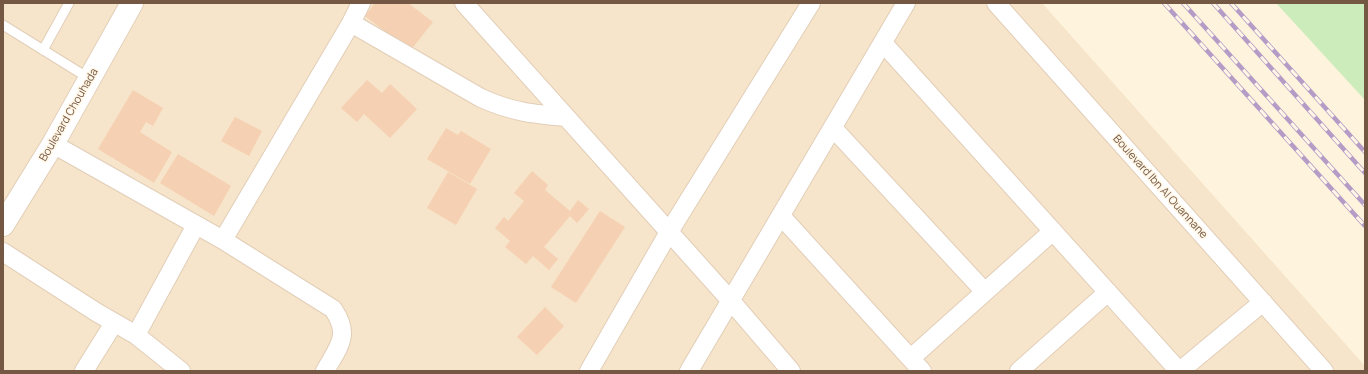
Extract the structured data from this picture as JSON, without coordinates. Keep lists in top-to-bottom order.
{
  "streets": {
    "street": ["Boulevard Chouhada", "Boulevard Ibn Al Ouannane"]
  }
}
